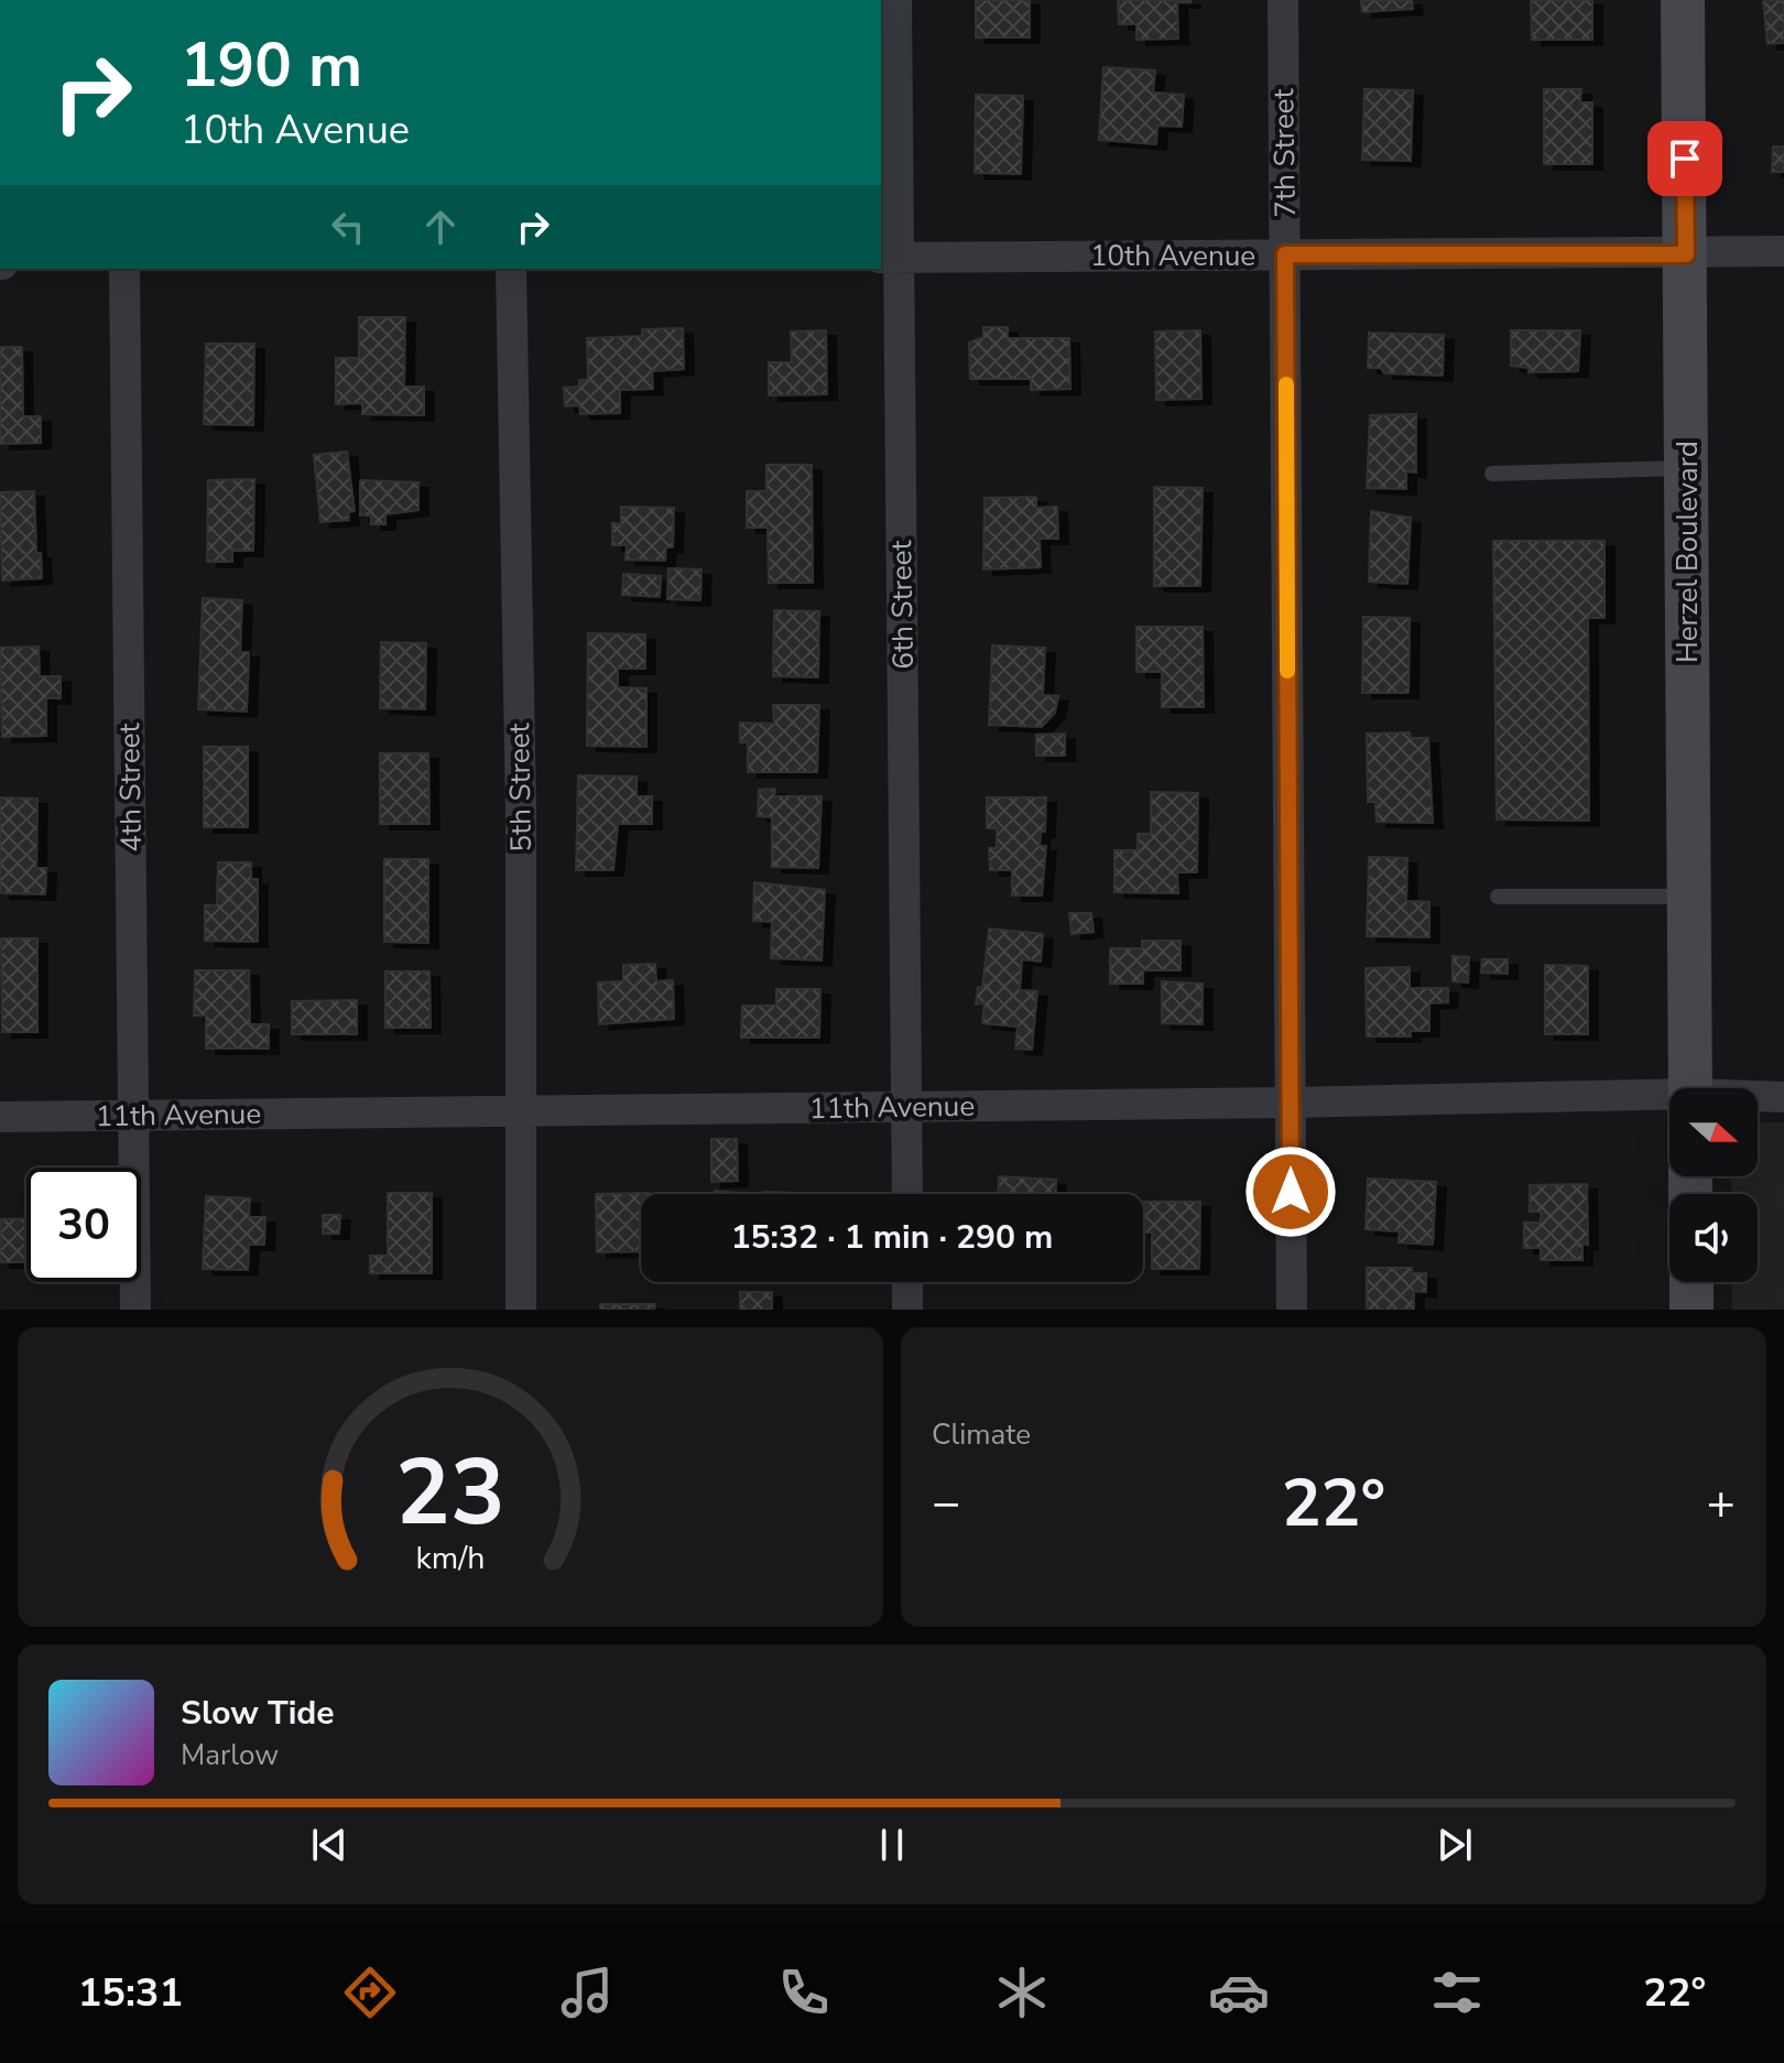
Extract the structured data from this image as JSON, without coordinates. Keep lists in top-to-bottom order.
{
  "streets": {
    "street": [
      "7th Street",
      "10th Avenue",
      "Herzel Boulevard",
      "6th Street",
      "4th Street",
      "5th Street",
      "11th Avenue"
    ]
  },
  "crossings": [
    ["7th Street", "10th Avenue"],
    ["7th Street", "11th Avenue"],
    ["10th Avenue", "Herzel Boulevard"],
    ["10th Avenue", "6th Street"],
    ["6th Street", "11th Avenue"],
    ["4th Street", "11th Avenue"],
    ["5th Street", "11th Avenue"]
  ],
  "north": "right",
  "page": {
    "turn": ["190 m", "10th Avenue"],
    "limit": "30",
    "trip": "15:32 · 1 min · 290 m",
    "tile": "Climate",
    "heat": ["−", "22°", "+"],
    "song": ["Slow Tide", "Marlow"],
    "tabs": ["15:31", "22°"],
    "gauge": ["23", "km/h"]
  }
}
